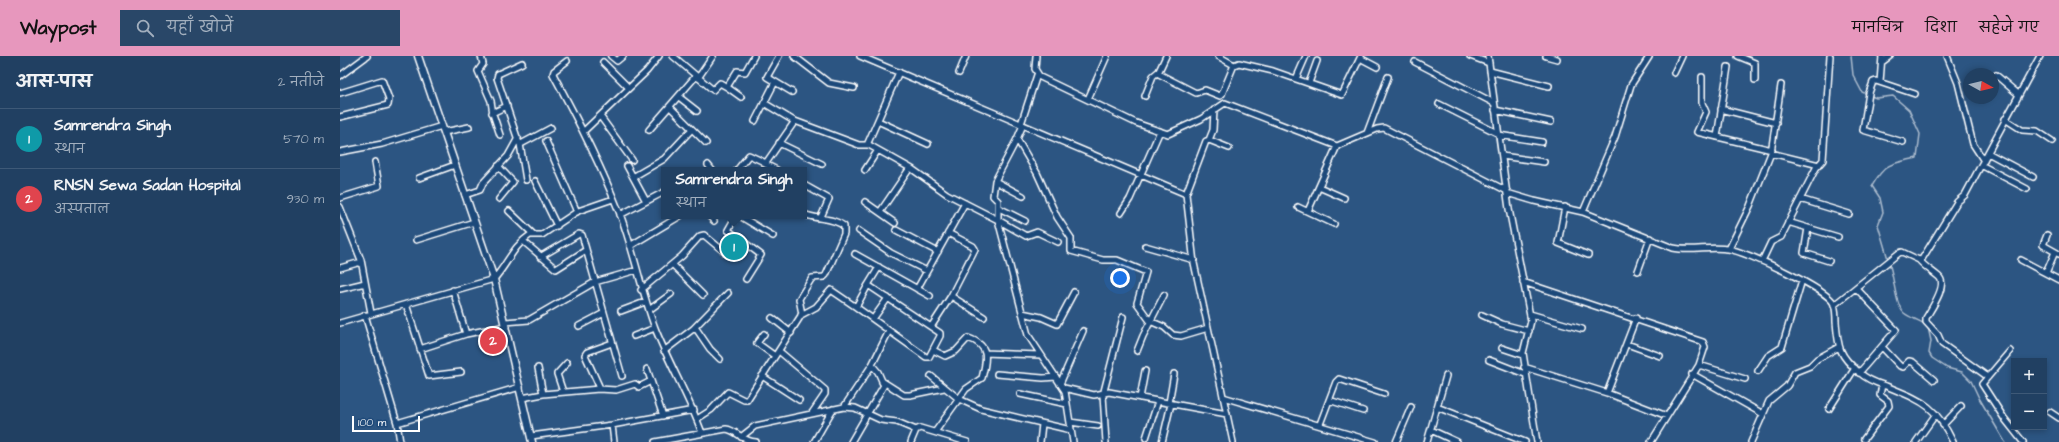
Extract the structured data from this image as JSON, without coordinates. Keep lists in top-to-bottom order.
{
  "scale_bar": "100 m",
  "north": "right",
  "page": {
    "header": "Waypost",
    "search": "यहाँ खोजें",
    "nav": ["मानचित्र", "दिशा", "सहेजे गए"],
    "heading": ["आस-पास", "2 नतीजे"],
    "list": [
      {
        "mark": "1",
        "name": "Samrendra Singh",
        "note": "स्थान",
        "value": "570 m"
      },
      {
        "mark": "2",
        "name": "RNSN Sewa Sadan Hospital",
        "note": "अस्पताल",
        "value": "930 m"
      }
    ],
    "popup": ["Samrendra Singh", "स्थान"],
    "pins": ["1", "2"],
    "map_buttons": ["+", "−"],
    "scale": "100 m"
  }
}
